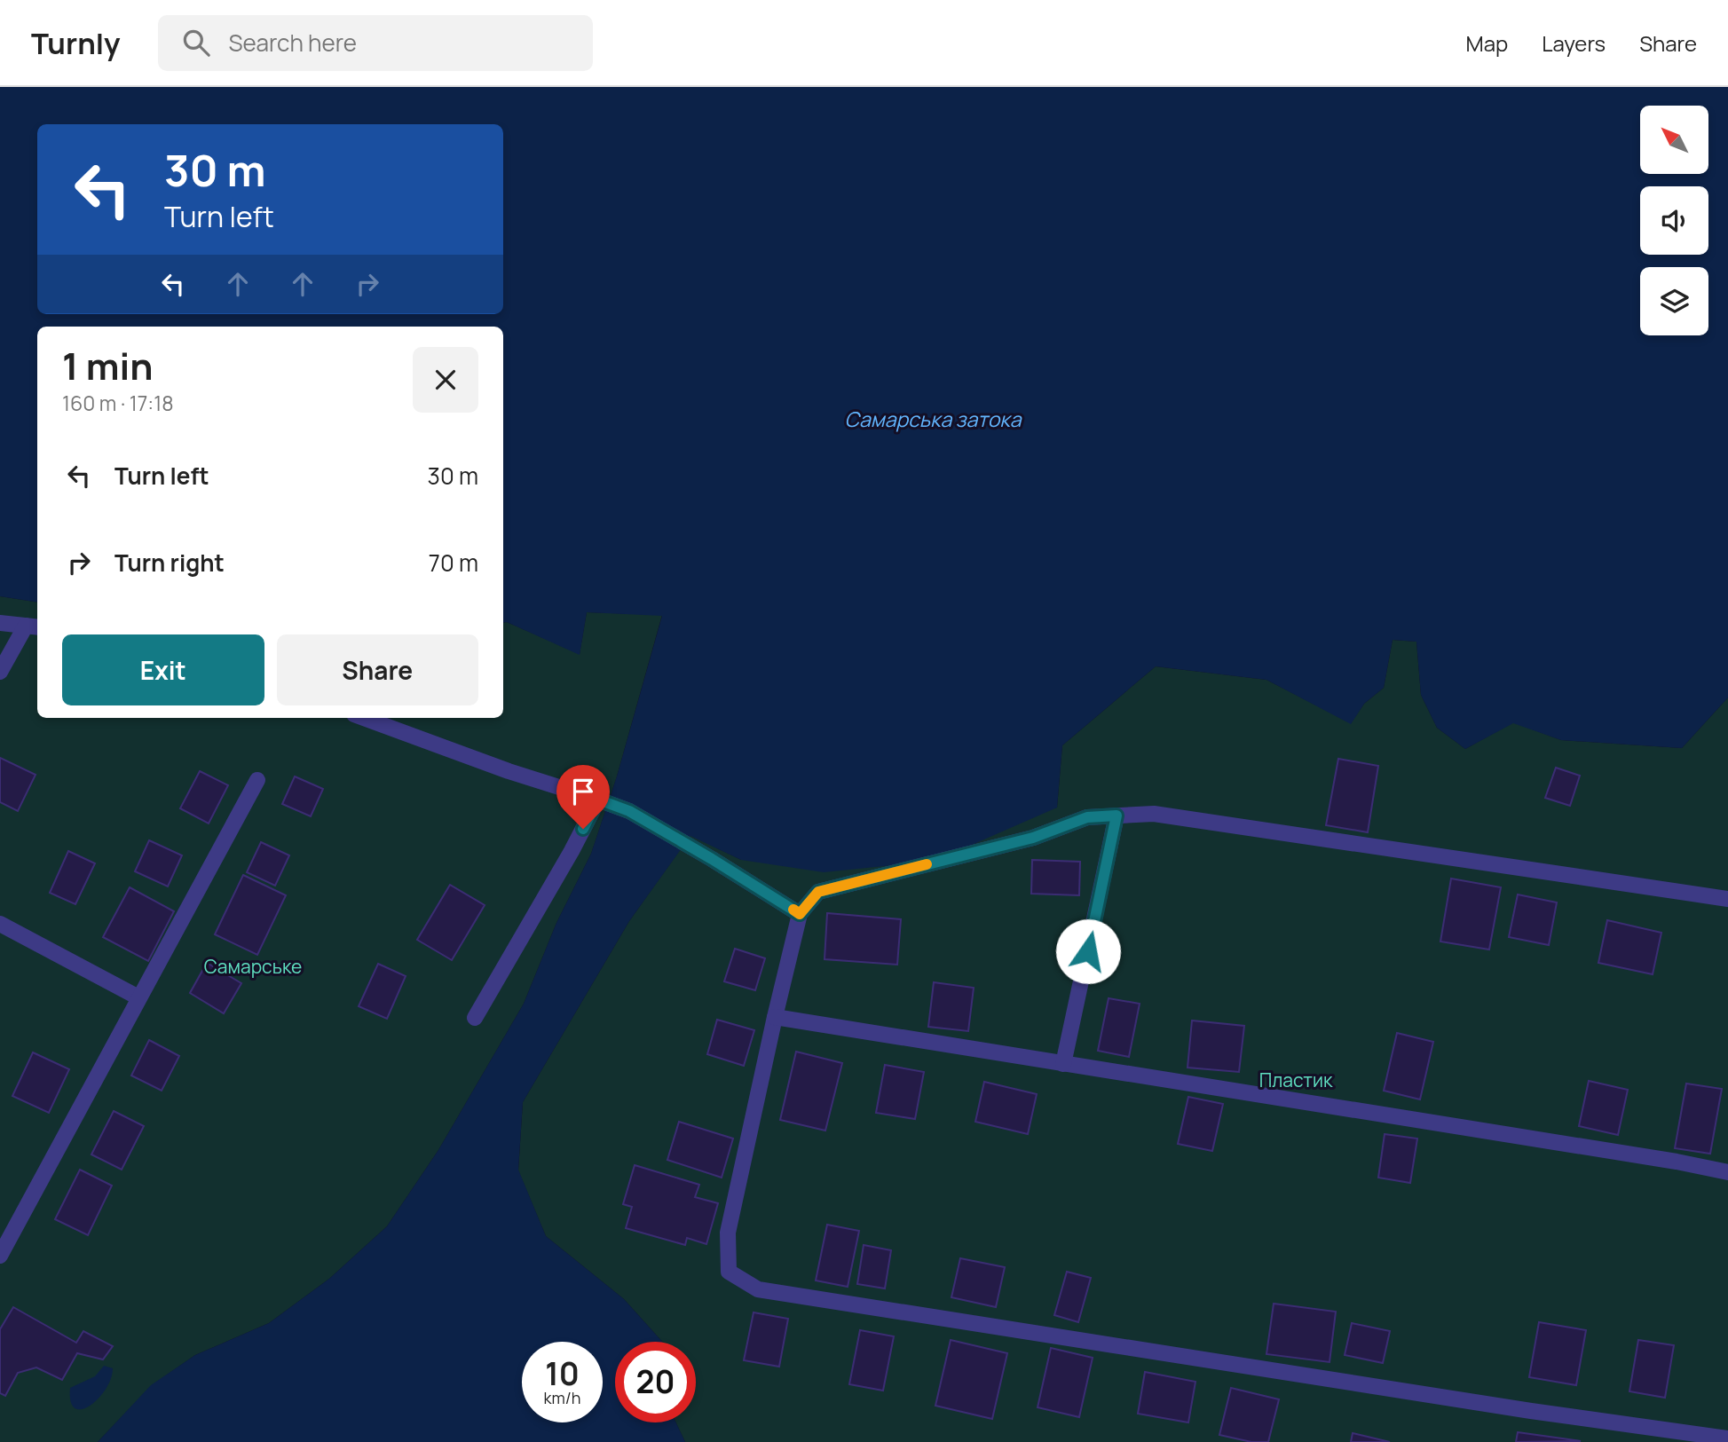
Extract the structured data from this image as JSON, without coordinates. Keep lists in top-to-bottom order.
{
  "water": ["Самарська затока"],
  "parks": ["Самарське", "Пластик"],
  "north": "top left",
  "page": {
    "header": "Turnly",
    "search": "Search here",
    "nav": ["Map", "Layers", "Share"],
    "turn": ["30 m", "Turn left"],
    "heading": ["1 min", "160 m · 17:18"],
    "list": [
      {
        "name": "Turn left",
        "value": "30 m"
      },
      {
        "name": "Turn right",
        "value": "70 m"
      }
    ],
    "buttons": ["Exit", "Share"],
    "speed": "10 km/h",
    "limit": "20"
  }
}
